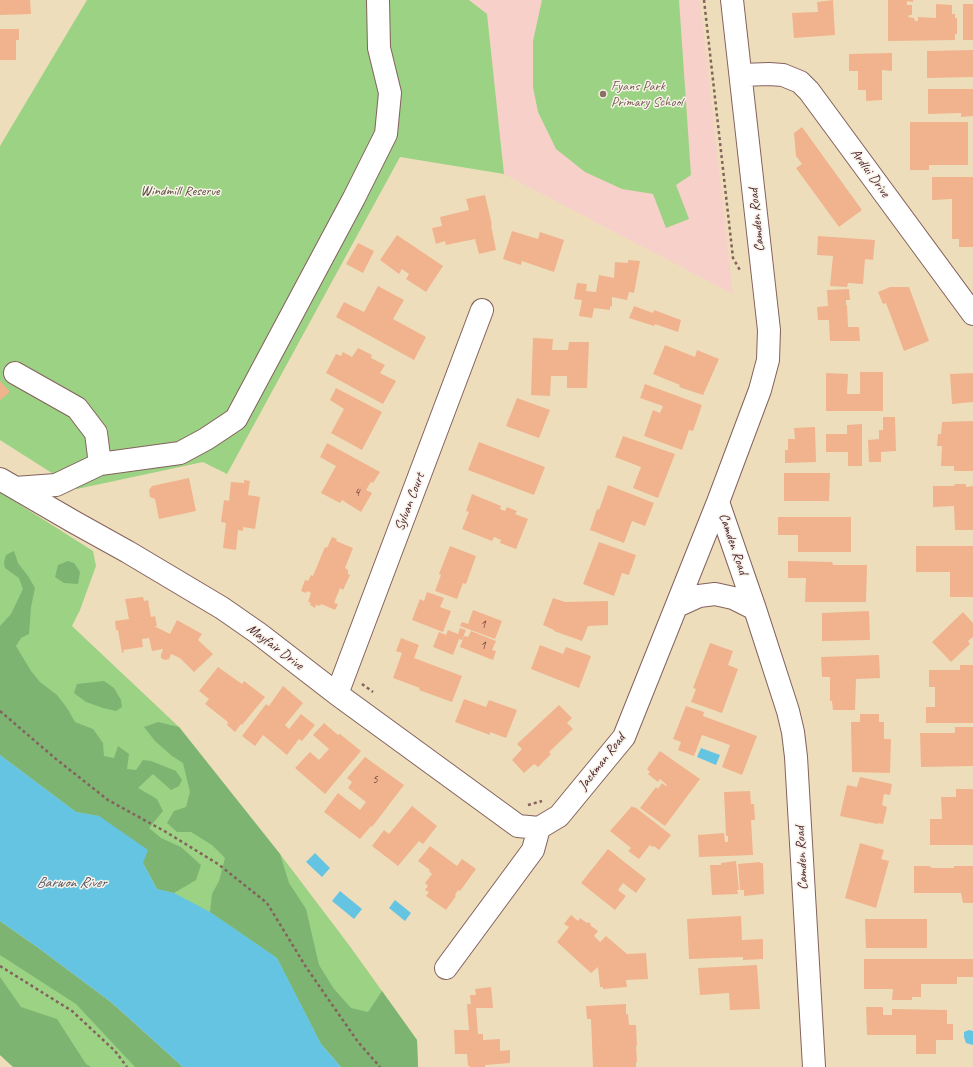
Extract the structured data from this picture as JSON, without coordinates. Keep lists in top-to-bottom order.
{
  "streets": {
    "street": [
      "Ardlui Drive",
      "Camden Road",
      "Sylvan Court",
      "Mayfair Drive",
      "Jackman Road"
    ]
  },
  "crossings": [
    ["Ardlui Drive", "Camden Road"],
    ["Camden Road", "Jackman Road"],
    ["Sylvan Court", "Mayfair Drive"],
    ["Mayfair Drive", "Jackman Road"]
  ],
  "water": ["Barwon River"],
  "parks": ["Windmill Reserve"],
  "places": ["Fyans Park Primary School"],
  "house_numbers": [
    "4",
    "1",
    "1",
    "5"
  ]
}
